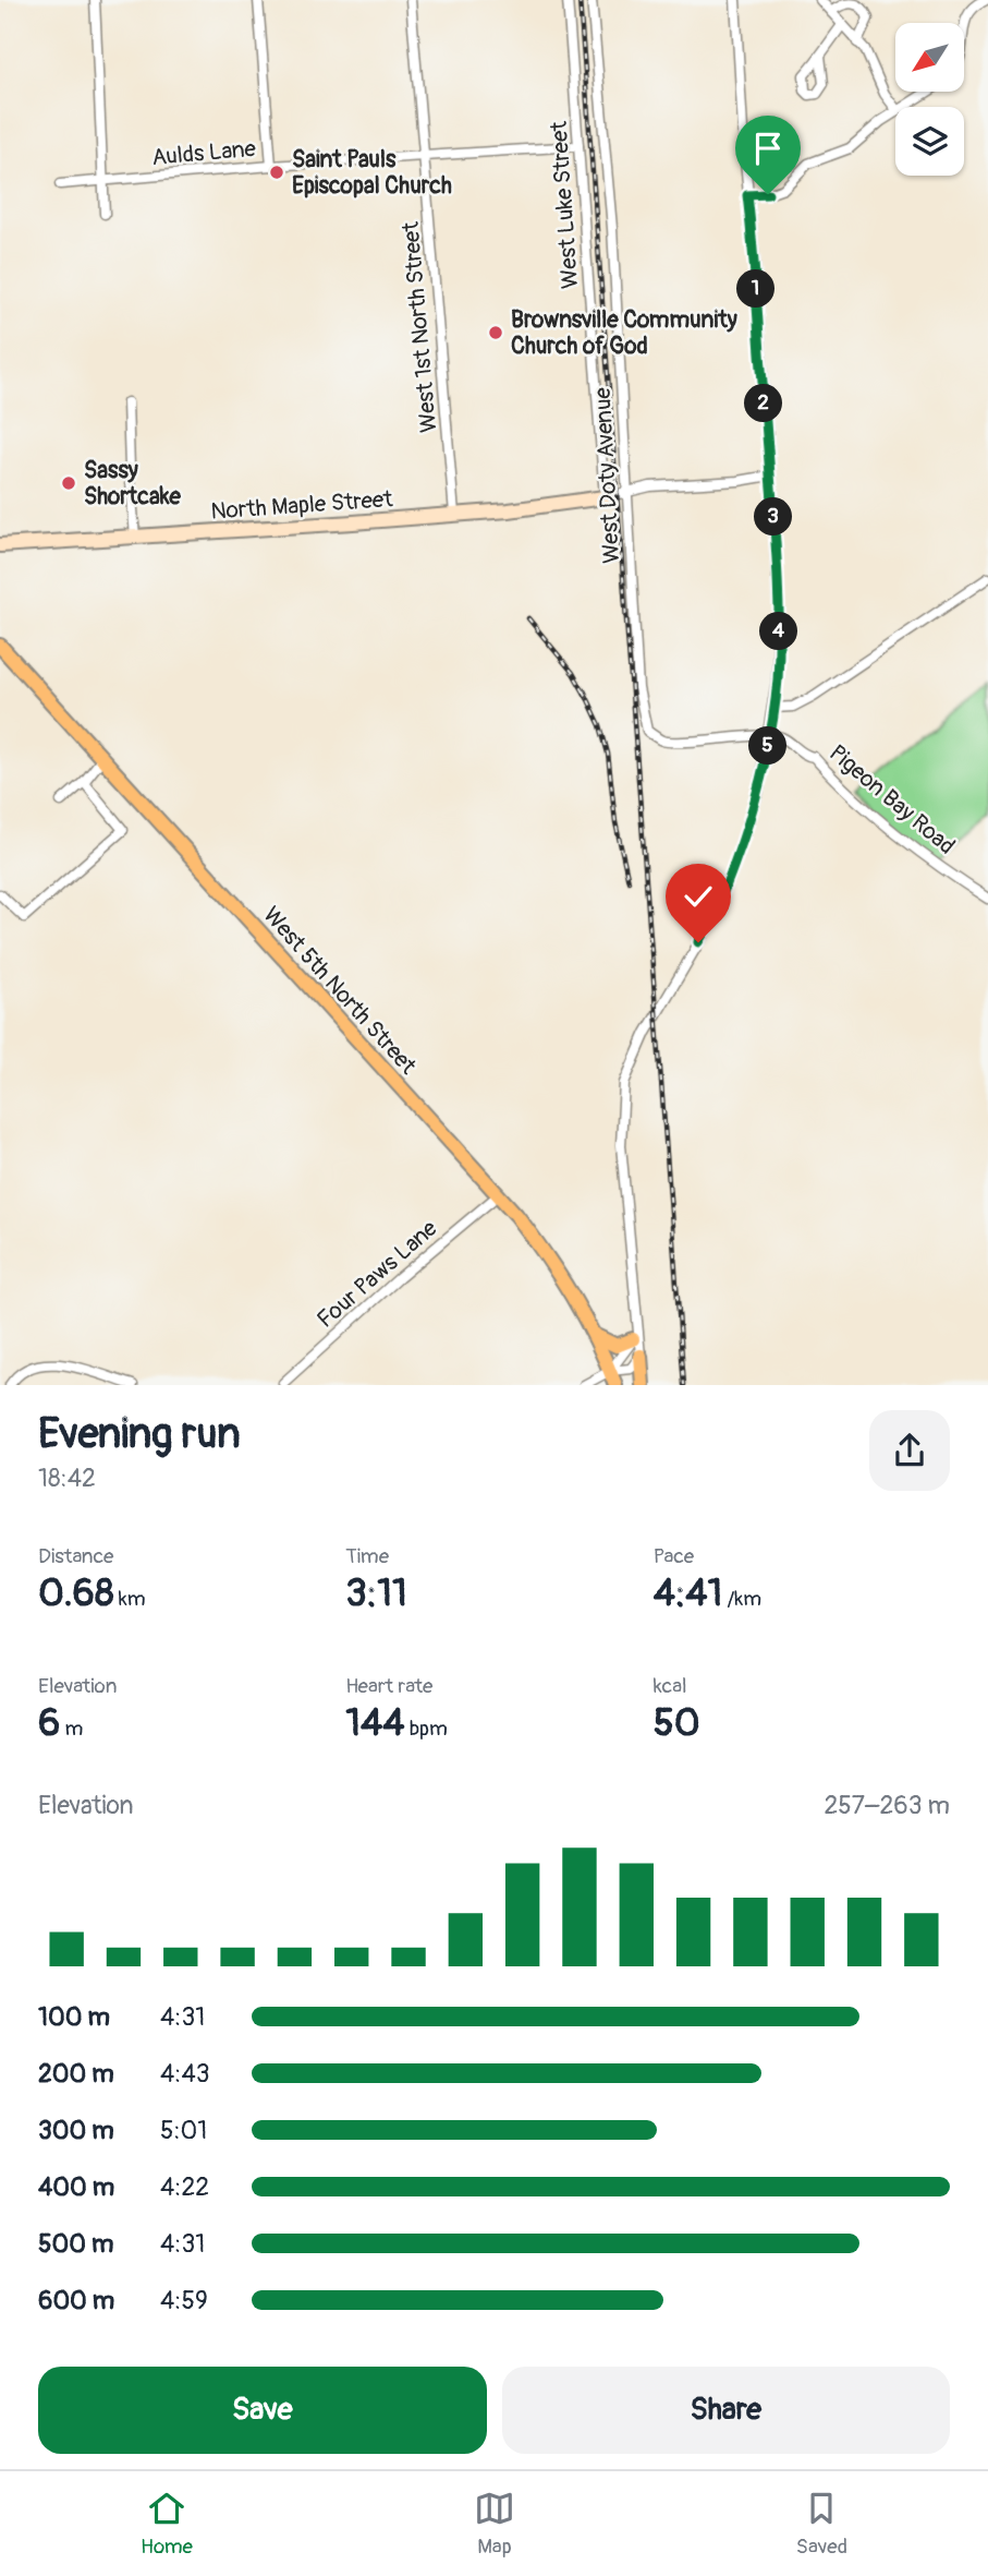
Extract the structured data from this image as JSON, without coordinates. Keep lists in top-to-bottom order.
{
  "streets": {
    "main road": ["West 5th North Street"],
    "street": [
      "Aulds Lane",
      "West Luke Street",
      "West 1st North Street",
      "West Doty Avenue",
      "North Maple Street",
      "Pigeon Bay Road",
      "Four Paws Lane"
    ]
  },
  "crossings": [
    ["Aulds Lane", "West Luke Street"],
    ["Aulds Lane", "West 1st North Street"],
    ["West Luke Street", "North Maple Street"],
    ["West 1st North Street", "North Maple Street"],
    ["West Doty Avenue", "Pigeon Bay Road"],
    ["West 5th North Street", "Four Paws Lane"]
  ],
  "places": ["Saint Pauls Episcopal Church", "Brownsville Community Church of God", "Sassy Shortcake"],
  "north": "bottom left",
  "page": {
    "pins": [
      "1",
      "2",
      "3",
      "4",
      "5"
    ],
    "heading": ["Evening run", "18:42"],
    "stats": [
      ["Distance", "0.68 km"],
      ["Time", "3:11"],
      ["Pace", "4:41 /km"],
      ["Elevation", "6 m"],
      ["Heart rate", "144 bpm"],
      ["kcal", "50"]
    ],
    "chart": ["Elevation", "257–263 m"],
    "list": [
      {
        "name": "100 m",
        "note": "4:31"
      },
      {
        "name": "200 m",
        "note": "4:43"
      },
      {
        "name": "300 m",
        "note": "5:01"
      },
      {
        "name": "400 m",
        "note": "4:22"
      },
      {
        "name": "500 m",
        "note": "4:31"
      },
      {
        "name": "600 m",
        "note": "4:59"
      }
    ],
    "buttons": ["Save", "Share"],
    "tabs": ["Home", "Map", "Saved"]
  }
}
